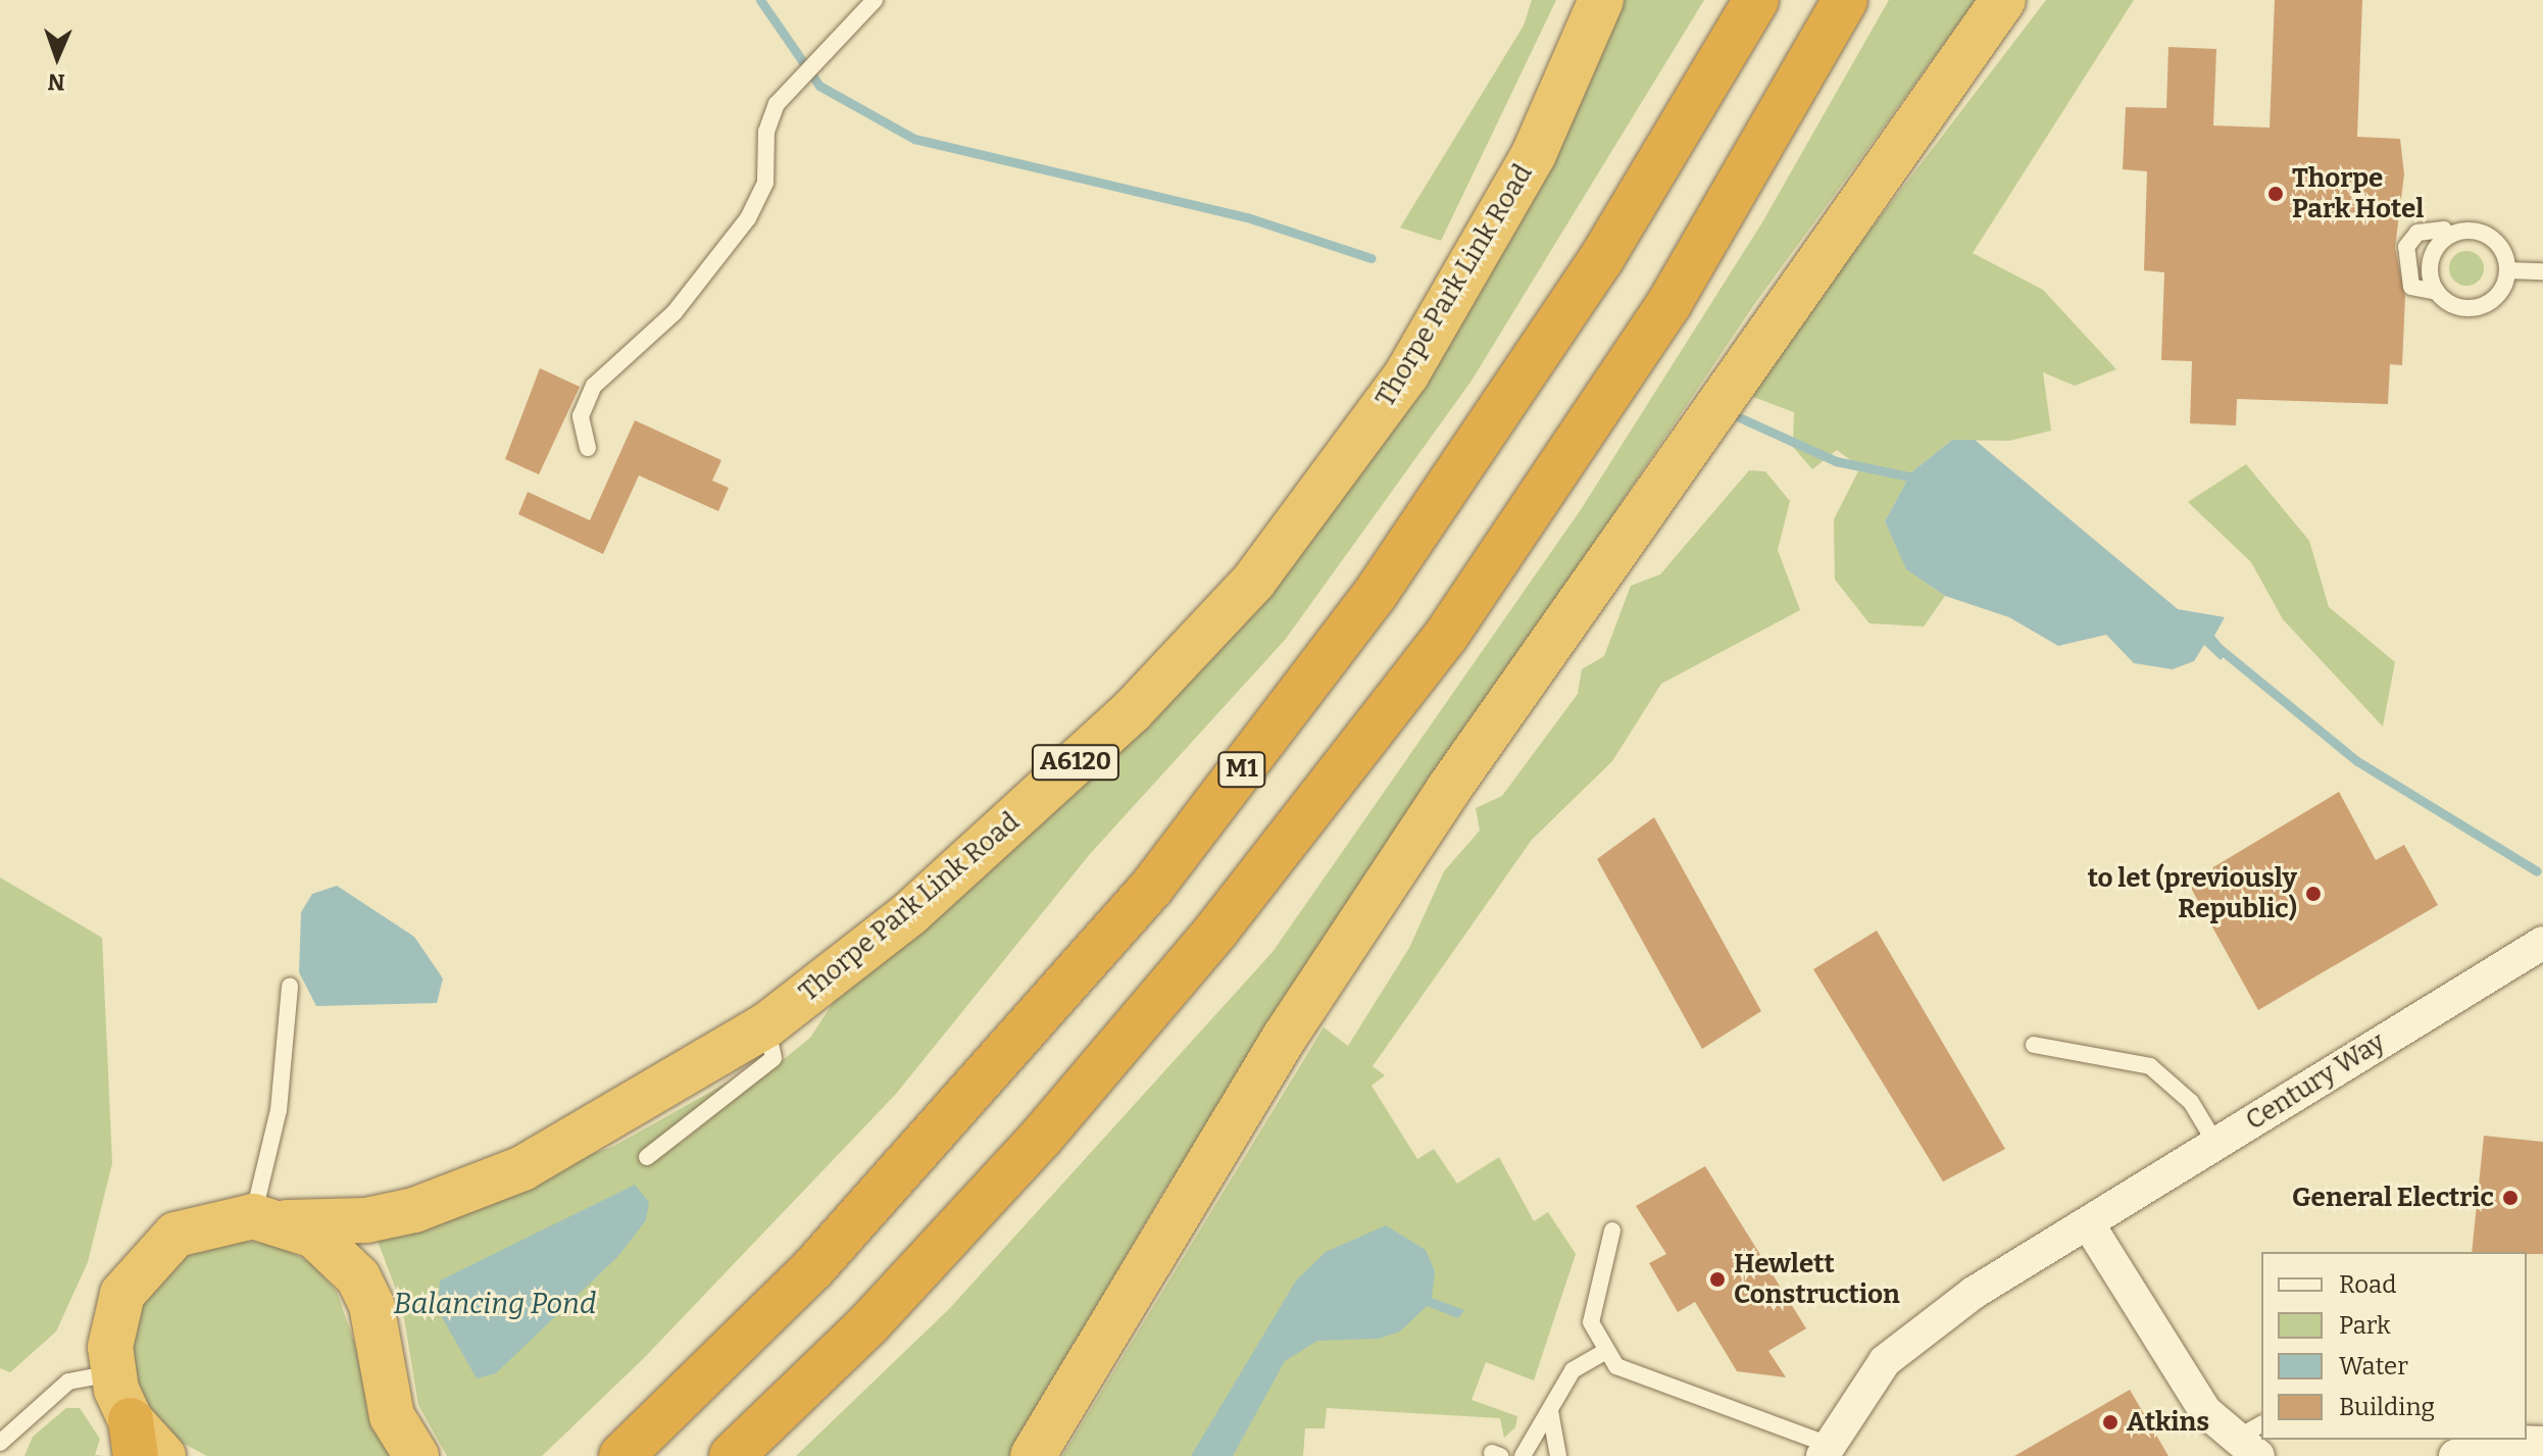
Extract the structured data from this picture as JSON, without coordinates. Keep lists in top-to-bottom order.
{
  "streets": {
    "highway": ["Thorpe Park Link Road", "A6120", "M1"],
    "street": ["Century Way"]
  },
  "water": ["Balancing Pond"],
  "places": [
    "Thorpe Park Hotel",
    "to let (previously Republic)",
    "General Electric",
    "Hewlett Construction",
    "Atkins"
  ],
  "legend": [
    "Road",
    "Park",
    "Water",
    "Building"
  ],
  "north": "bottom"
}
